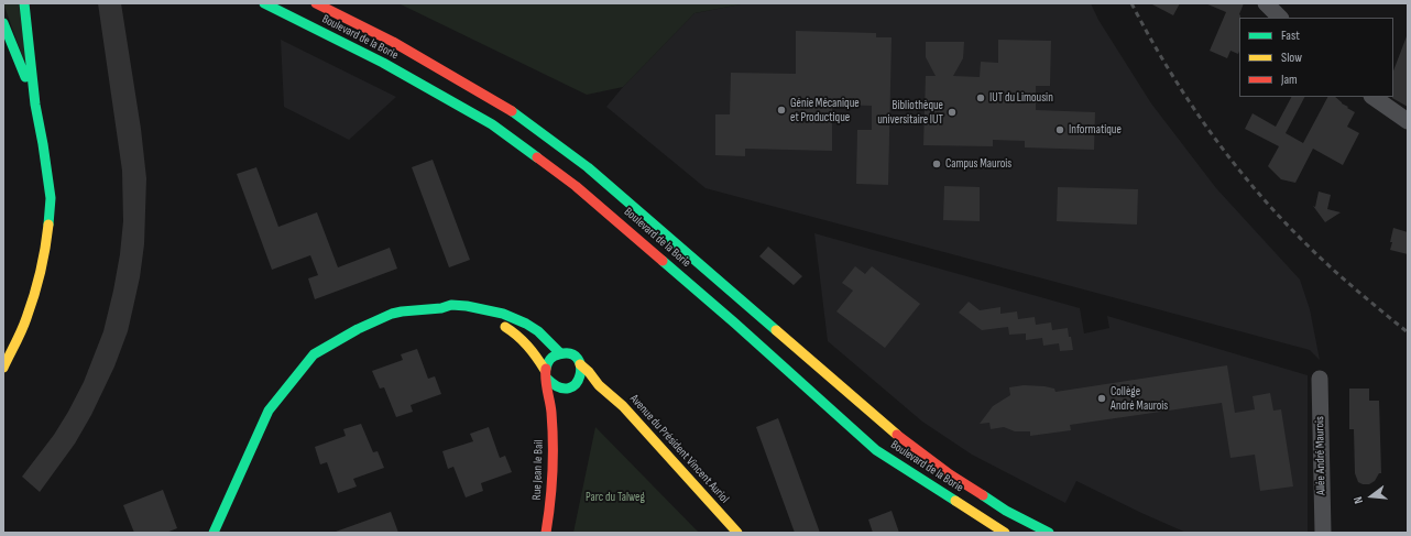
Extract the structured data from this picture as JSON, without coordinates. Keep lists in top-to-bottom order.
{
  "streets": {
    "main road": ["Boulevard de la Borie", "Avenue du Président Vincent Auriol", "Rue Jean le Bail"],
    "street": ["Allée André Maurois"]
  },
  "crossings": [
    ["Avenue du Président Vincent Auriol", "Rue Jean le Bail"]
  ],
  "parks": ["Parc du Talweg"],
  "places": [
    "IUT du Limousin",
    "Génie Mécanique et Productique",
    "Bibliothèque universitaire IUT",
    "Informatique",
    "Campus Maurois",
    "Collège André Maurois"
  ],
  "legend": ["Fast", "Slow", "Jam"],
  "north": "left"
}
